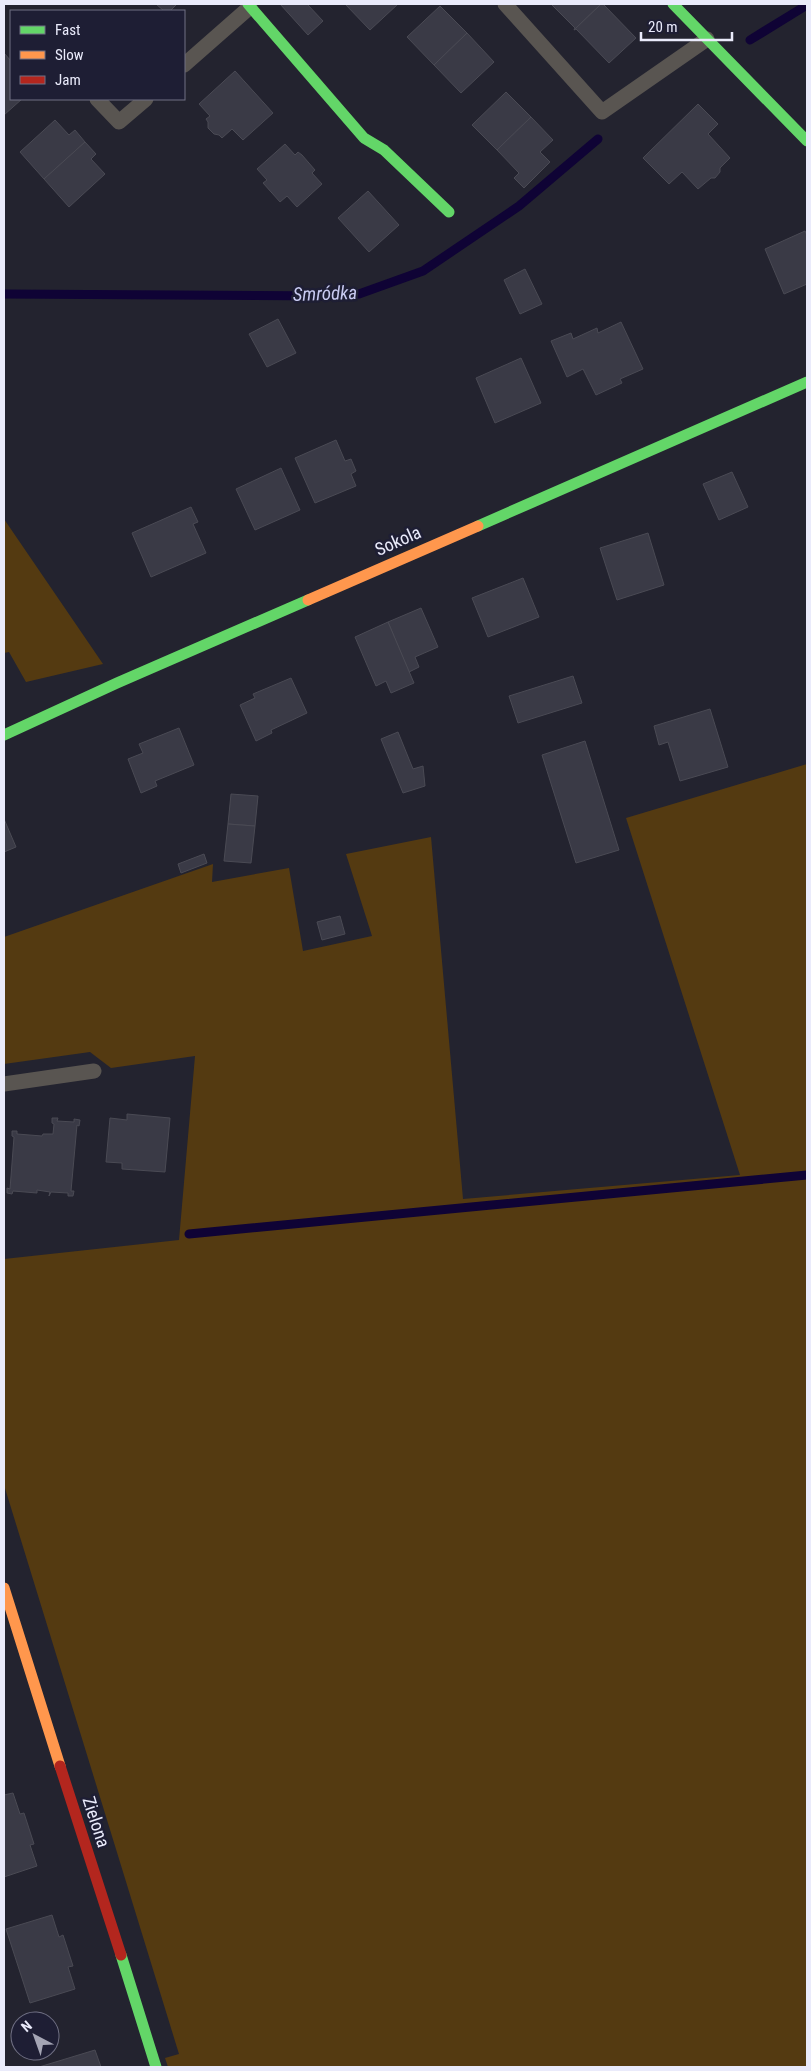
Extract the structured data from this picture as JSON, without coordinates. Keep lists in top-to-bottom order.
{
  "streets": {
    "street": ["Sokola", "Zielona"]
  },
  "water": ["Smródka"],
  "legend": ["Fast", "Slow", "Jam"],
  "scale_bar": "20 m",
  "north": "top left"
}
